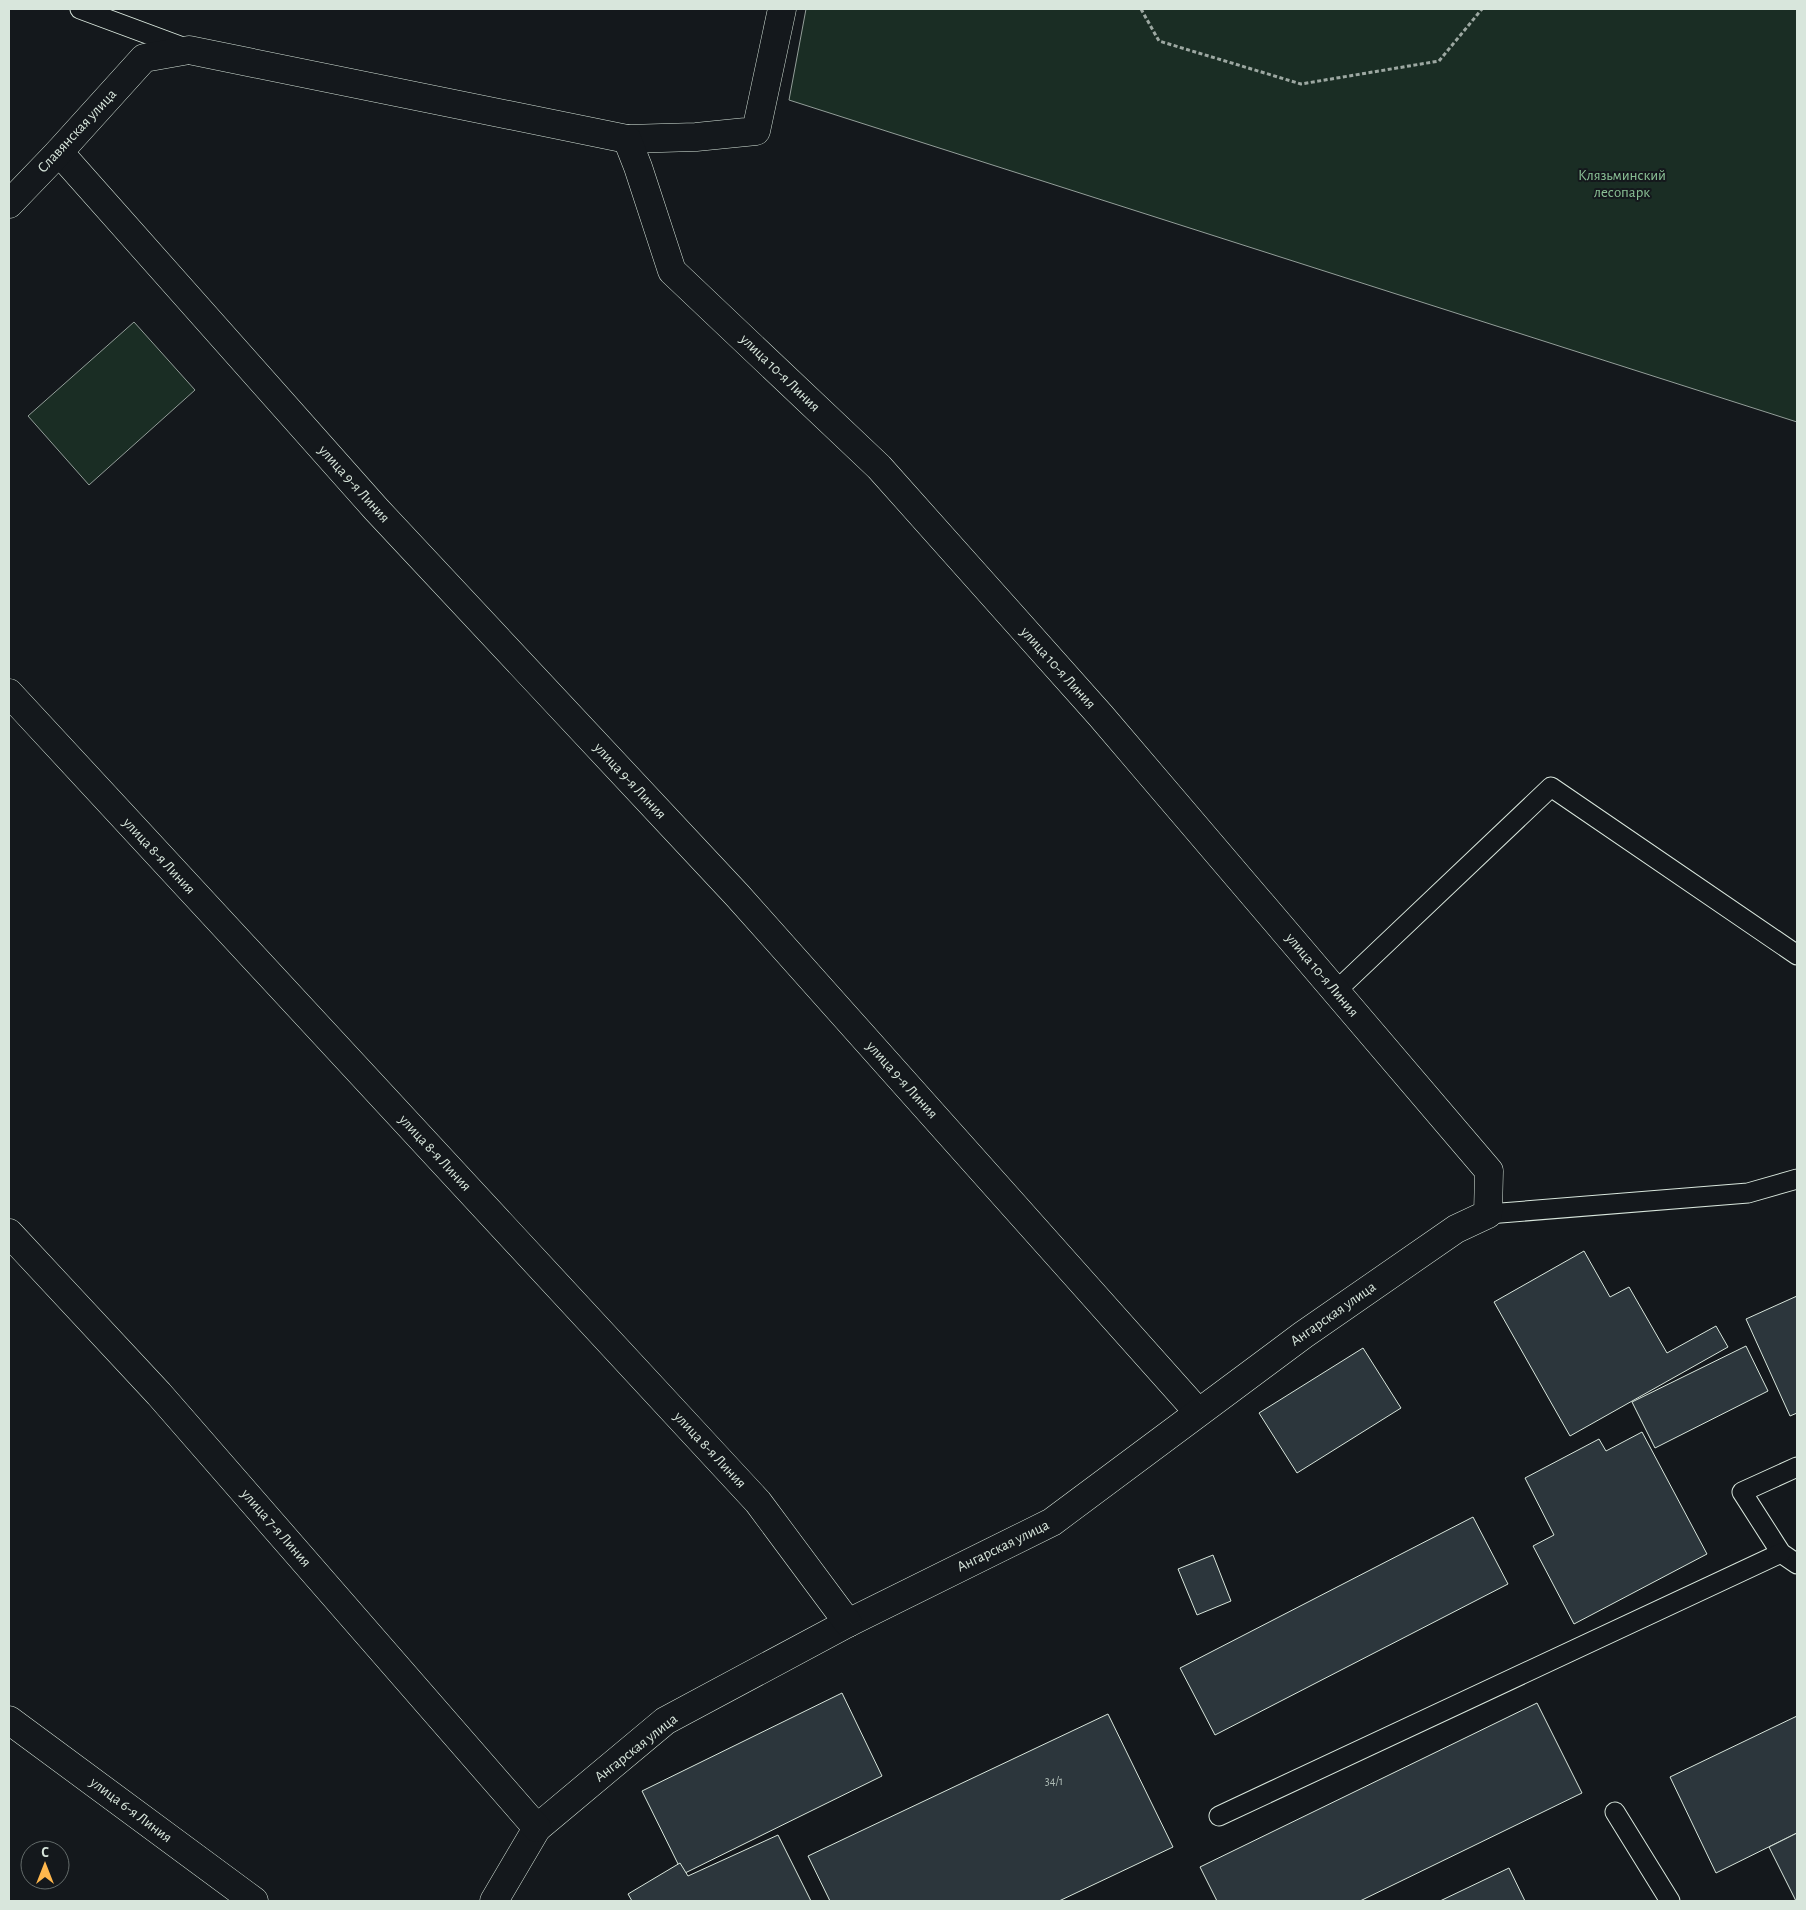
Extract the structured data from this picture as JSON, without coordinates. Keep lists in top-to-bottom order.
{
  "streets": {
    "street": [
      "Славянская улица",
      "улица 10-я Линия",
      "улица 9-я Линия",
      "улица 8-я Линия",
      "Ангарская улица",
      "улица 7-я Линия",
      "улица 6-я Линия"
    ]
  },
  "crossings": [
    ["Славянская улица", "улица 9-я Линия"],
    ["улица 10-я Линия", "Ангарская улица"],
    ["улица 9-я Линия", "Ангарская улица"],
    ["улица 8-я Линия", "Ангарская улица"],
    ["Ангарская улица", "улица 7-я Линия"]
  ],
  "parks": ["Клязьминский лесопарк"],
  "house_numbers": ["34/1"],
  "north": "top"
}
